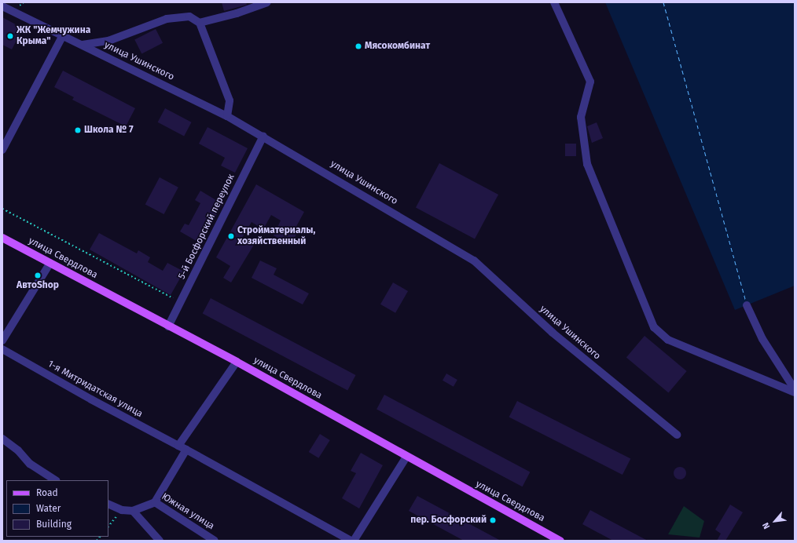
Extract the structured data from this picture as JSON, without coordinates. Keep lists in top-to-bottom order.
{
  "streets": {
    "main road": ["улица Свердлова"],
    "street": [
      "улица Ушинского",
      "5-й Босфорский переулок",
      "1-я Митридатская улица",
      "Южная улица"
    ]
  },
  "crossings": [
    ["улица Ушинского", "5-й Босфорский переулок"],
    ["5-й Босфорский переулок", "улица Свердлова"]
  ],
  "places": [
    "ЖК \"Жемчужина Крыма\"",
    "Мясокомбинат",
    "Школа № 7",
    "Стройматериалы, хозяйственный",
    "АвтоShop",
    "пер. Босфорский"
  ],
  "legend": ["Road", "Water", "Building"],
  "north": "bottom left"
}
